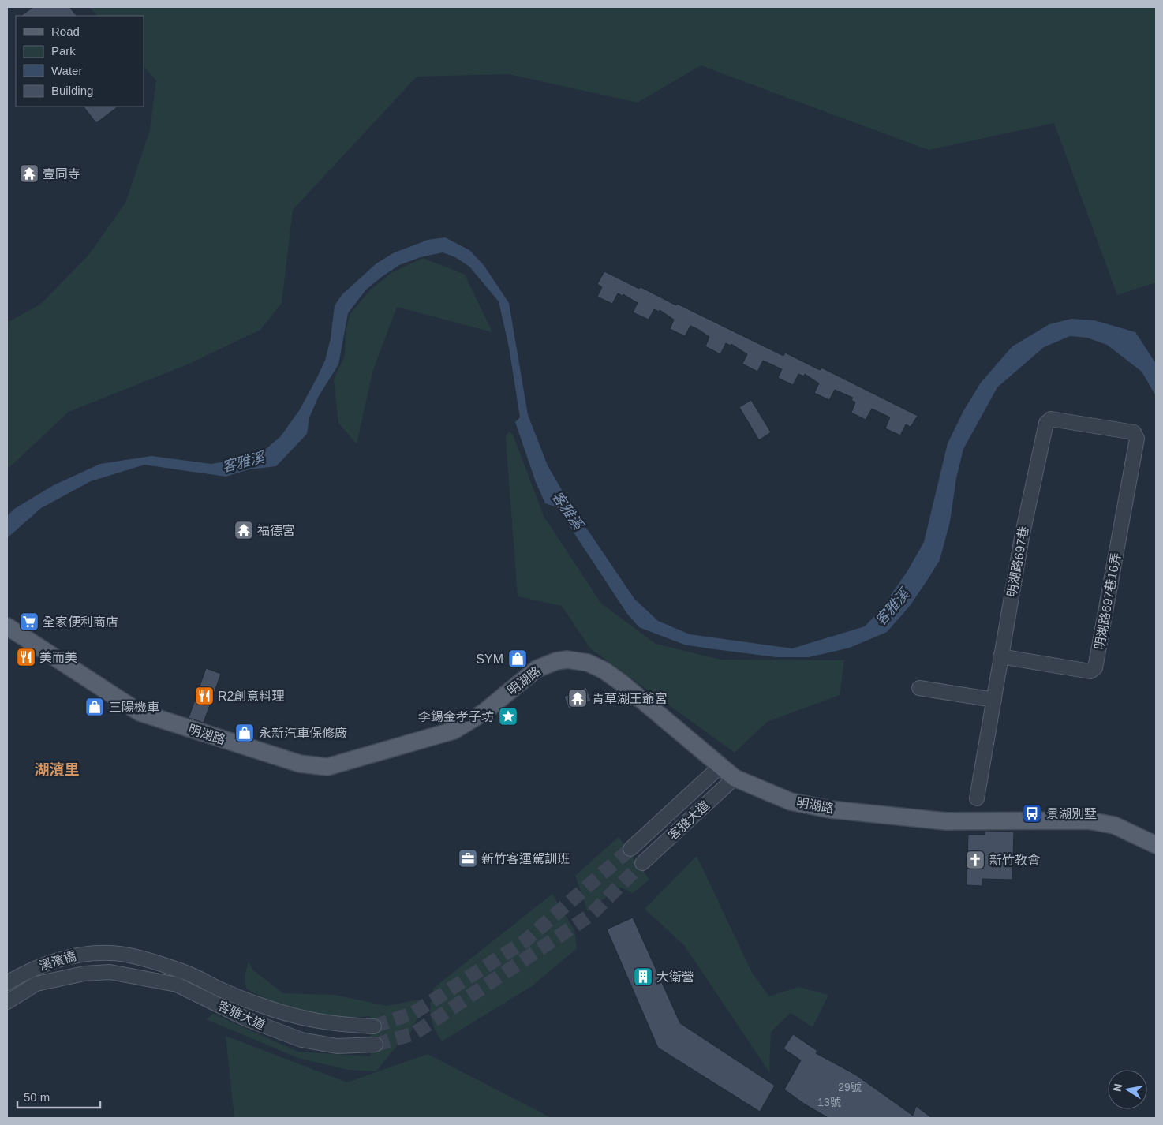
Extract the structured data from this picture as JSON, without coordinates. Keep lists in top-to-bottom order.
{
  "streets": {
    "main road": ["明湖路"],
    "street": [
      "明湖路697巷",
      "明湖路697巷16弄",
      "客雅大道",
      "溪濱橋"
    ]
  },
  "crossings": [
    ["明湖路697巷", "明湖路697巷16弄"],
    ["明湖路", "客雅大道"],
    ["客雅大道", "溪濱橋"]
  ],
  "districts": ["湖濱里"],
  "water": ["客雅溪"],
  "places": {
    "temple": ["壹同寺", "福德宮", "青草湖王爺宮"],
    "supermarket": ["全家便利商店"],
    "restaurant": ["美而美", "R2創意料理"],
    "shop": ["SYM", "三陽機車", "永新汽車保修廠"],
    "place": ["李錫金孝子坊"],
    "bus stop": ["景湖別墅"],
    "office": ["新竹客運駕訓班"],
    "church": ["新竹教會"],
    "building": ["大衛營"]
  },
  "house_numbers": ["29號", "13號"],
  "legend": [
    "Road",
    "Park",
    "Water",
    "Building"
  ],
  "scale_bar": "50 m",
  "north": "left"
}
